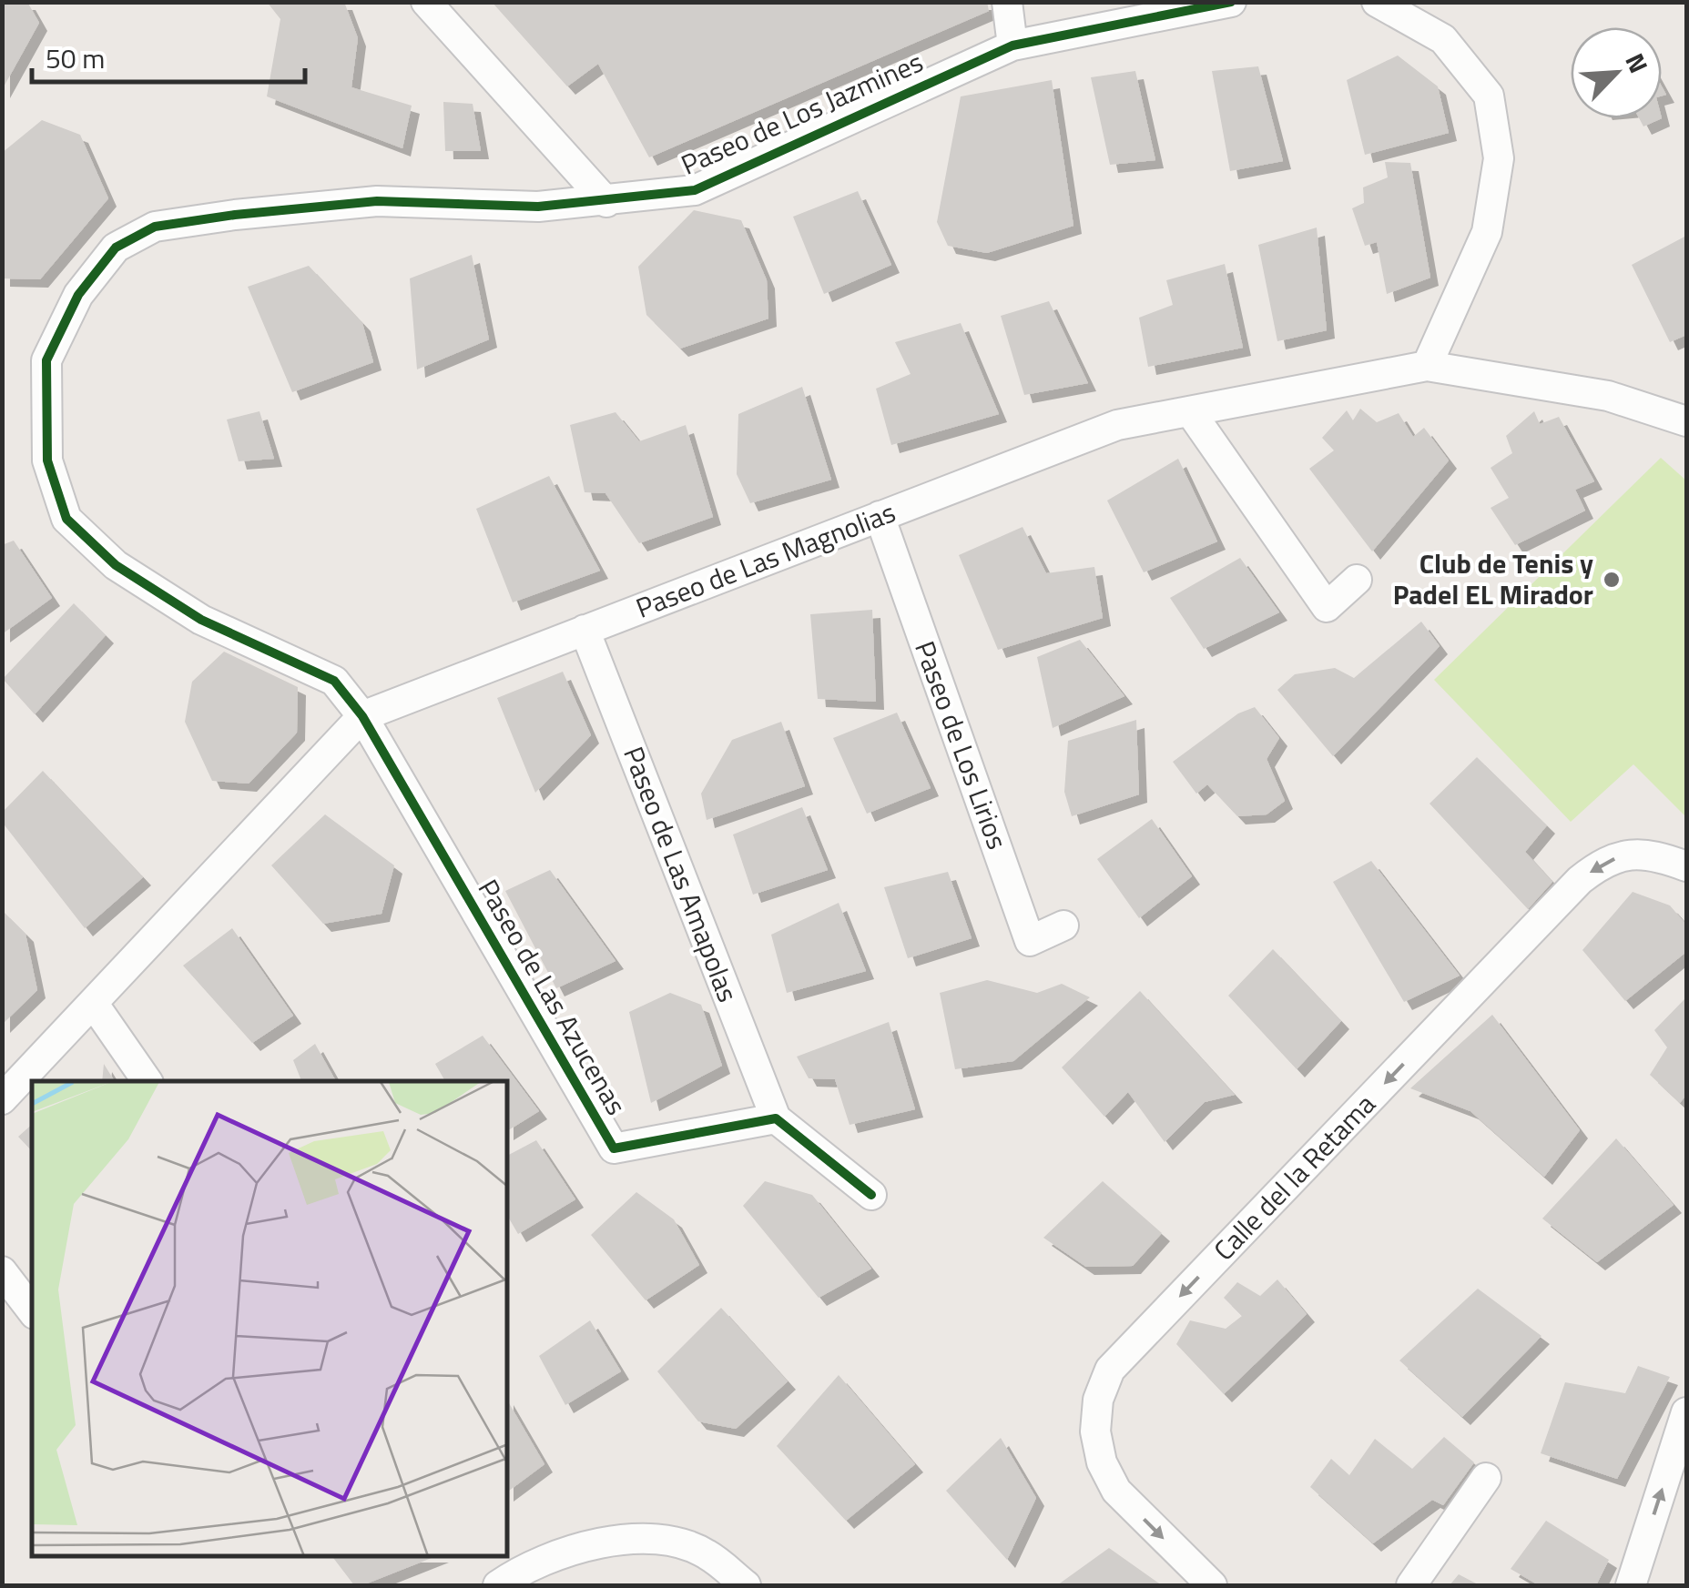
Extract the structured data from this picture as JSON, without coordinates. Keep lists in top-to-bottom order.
{
  "streets": {
    "street": [
      "Paseo de Los Jazmines",
      "Paseo de Las Magnolias",
      "Paseo de Los Lirios",
      "Paseo de Las Amapolas",
      "Paseo de Las Azucenas",
      "Calle del la Retama"
    ]
  },
  "crossings": [
    ["Paseo de Los Jazmines", "Paseo de Las Magnolias"],
    ["Paseo de Los Jazmines", "Paseo de Las Azucenas"],
    ["Paseo de Las Magnolias", "Paseo de Los Lirios"],
    ["Paseo de Las Magnolias", "Paseo de Las Amapolas"],
    ["Paseo de Las Magnolias", "Paseo de Las Azucenas"],
    ["Paseo de Las Amapolas", "Paseo de Las Azucenas"]
  ],
  "one_way": ["Calle del la Retama"],
  "places": ["Club de Tenis y Padel EL Mirador"],
  "scale_bar": "50 m",
  "north": "top right"
}
